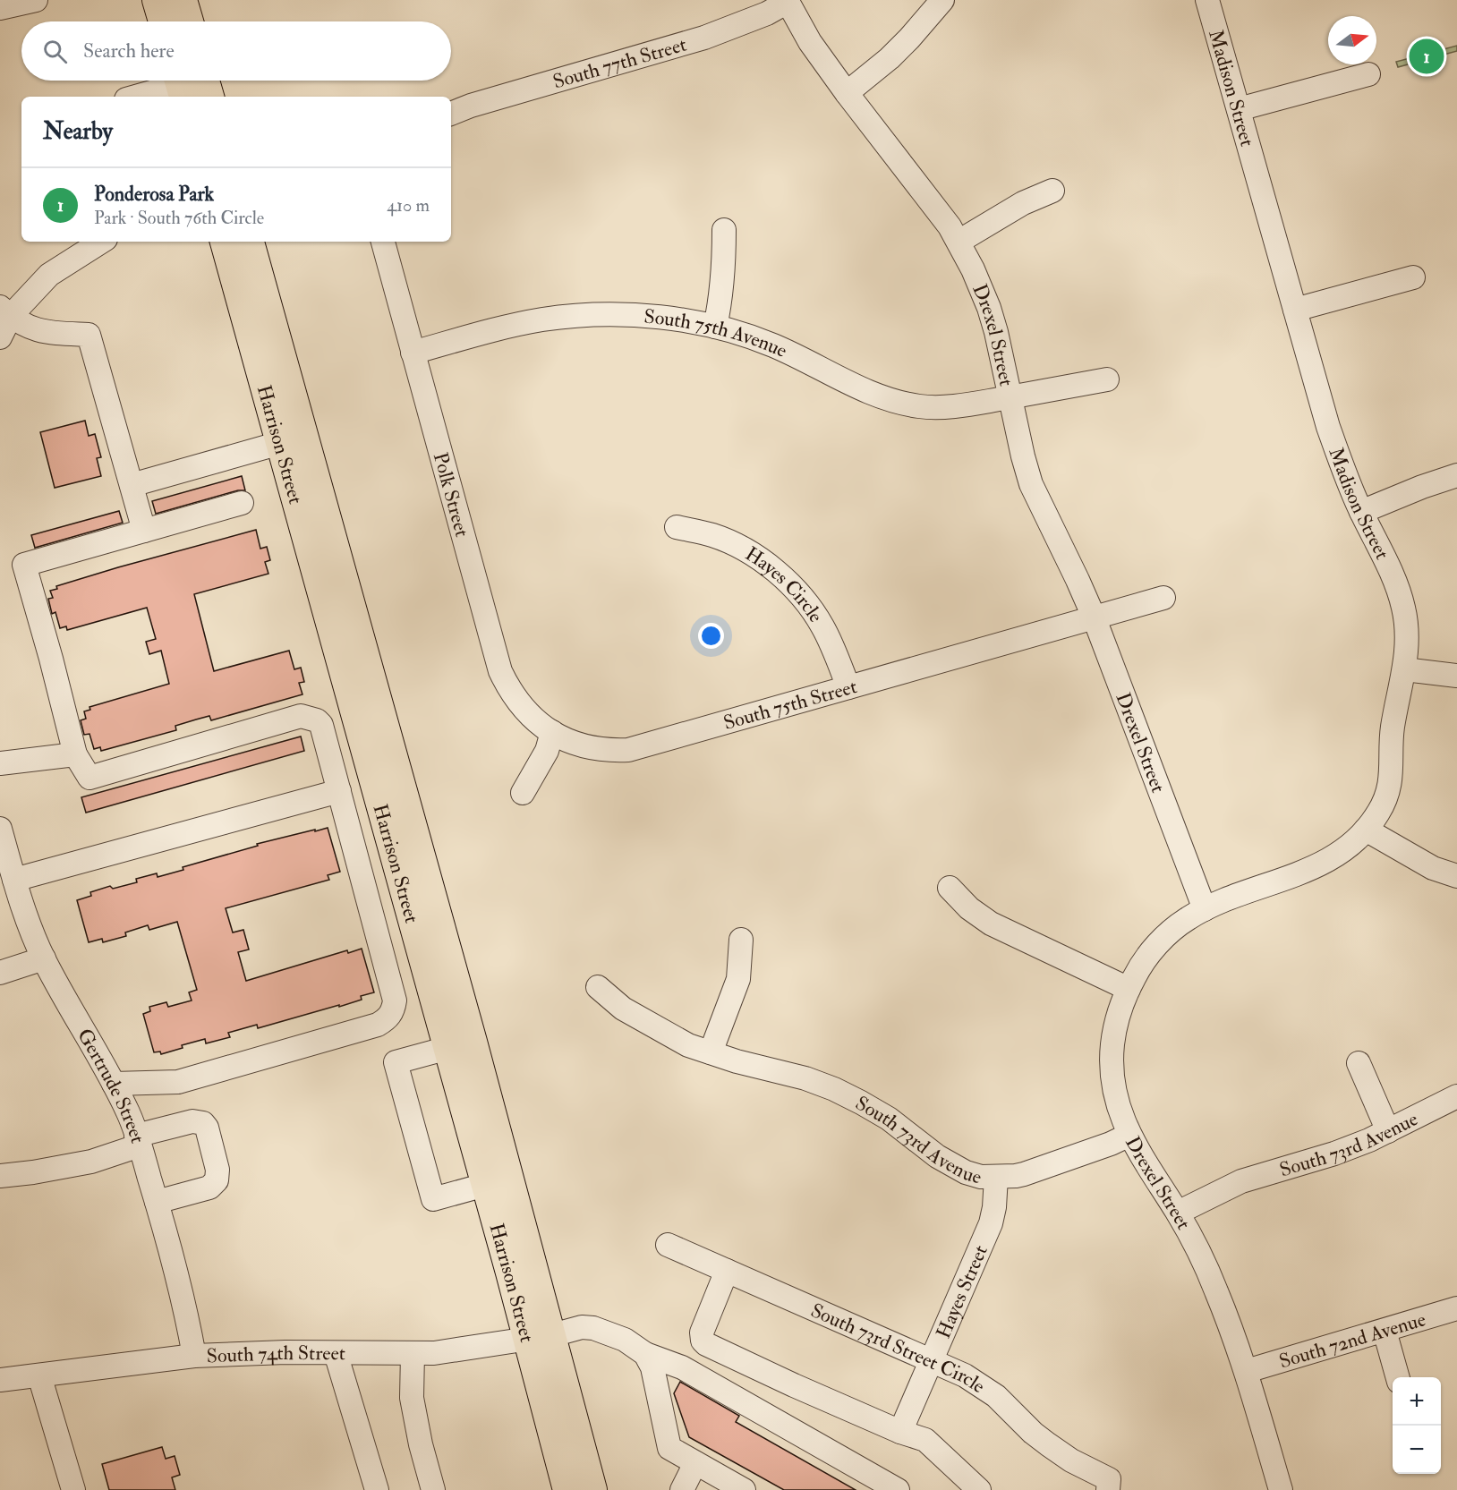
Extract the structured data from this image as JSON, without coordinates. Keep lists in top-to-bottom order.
{
  "streets": {
    "main road": ["Harrison Street"],
    "street": [
      "South 77th Street",
      "Madison Street",
      "Drexel Street",
      "South 75th Avenue",
      "Polk Street",
      "Hayes Circle",
      "South 75th Street",
      "Gertrude Street",
      "South 73rd Avenue",
      "Hayes Street",
      "South 72nd Avenue",
      "South 73rd Street Circle",
      "South 74th Street"
    ]
  },
  "crossings": [
    ["South 77th Street", "Drexel Street"],
    ["Madison Street", "Drexel Street"],
    ["Drexel Street", "South 75th Avenue"],
    ["Drexel Street", "South 75th Street"],
    ["Drexel Street", "South 73rd Avenue"],
    ["Drexel Street", "South 72nd Avenue"],
    ["South 75th Avenue", "Polk Street"],
    ["Harrison Street", "South 74th Street"],
    ["Polk Street", "South 75th Street"],
    ["Hayes Circle", "South 75th Street"],
    ["Gertrude Street", "South 74th Street"],
    ["South 73rd Avenue", "Hayes Street"],
    ["Hayes Street", "South 73rd Street Circle"]
  ],
  "north": "right",
  "page": {
    "search": "Search here",
    "pins": "1",
    "heading": "Nearby",
    "list": [
      {
        "mark": "1",
        "name": "Ponderosa Park",
        "note": "Park · South 76th Circle",
        "value": "410 m"
      }
    ],
    "map_buttons": ["+", "−"]
  }
}
